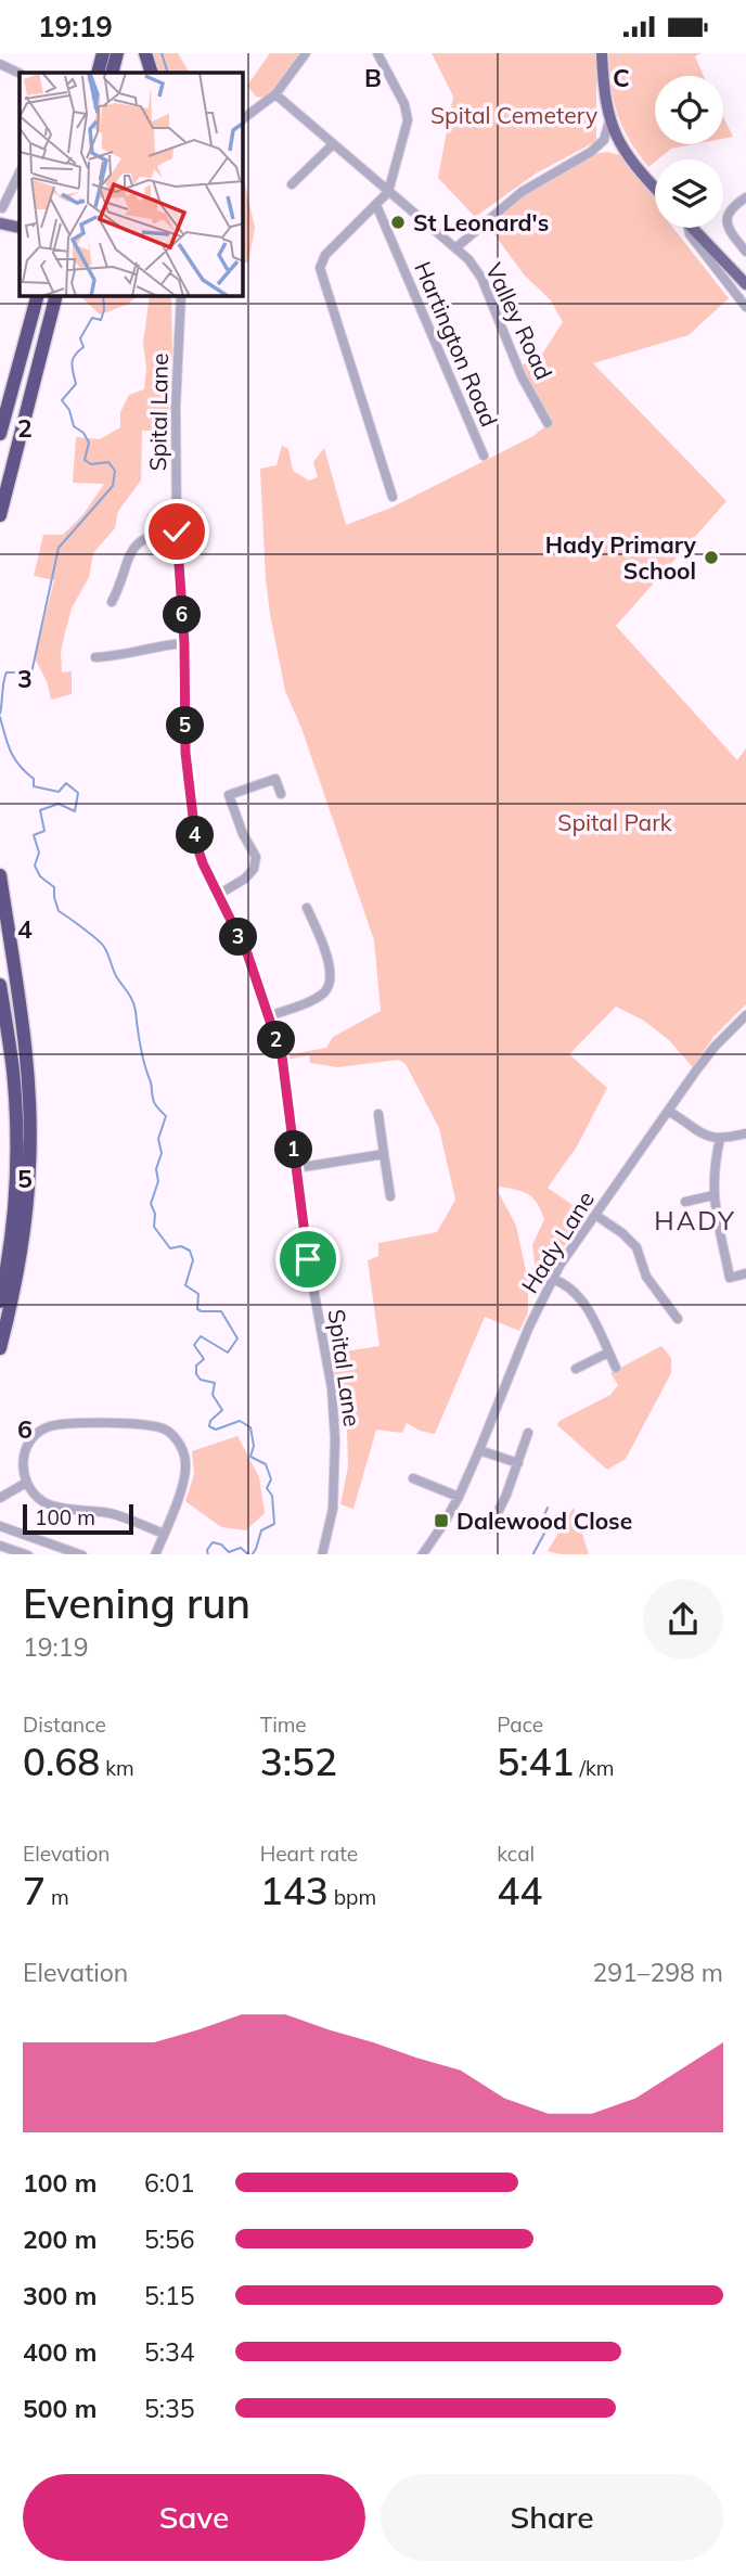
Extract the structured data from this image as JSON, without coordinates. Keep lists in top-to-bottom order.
{
  "streets": {
    "street": [
      "Valley Road",
      "Hartington Road",
      "Spital Lane",
      "Hady Lane"
    ]
  },
  "districts": ["HADY"],
  "parks": ["Spital Cemetery", "Spital Park"],
  "places": {
    "other": ["St Leonard's", "Hady Primary School"],
    "transit": ["Dalewood Close"]
  },
  "scale_bar": "100 m",
  "page": {
    "status": "19:19",
    "pins": [
      "6",
      "5",
      "4",
      "3",
      "2",
      "1"
    ],
    "scale": "100 m",
    "heading": ["Evening run", "19:19"],
    "stats": [
      ["Distance", "0.68 km"],
      ["Time", "3:52"],
      ["Pace", "5:41 /km"],
      ["Elevation", "7 m"],
      ["Heart rate", "143 bpm"],
      ["kcal", "44"]
    ],
    "chart": ["Elevation", "291–298 m"],
    "list": [
      {
        "name": "100 m",
        "note": "6:01"
      },
      {
        "name": "200 m",
        "note": "5:56"
      },
      {
        "name": "300 m",
        "note": "5:15"
      },
      {
        "name": "400 m",
        "note": "5:34"
      },
      {
        "name": "500 m",
        "note": "5:35"
      }
    ],
    "buttons": ["Save", "Share"]
  },
  "grid": {
    "columns": ["B", "C"],
    "rows": [
      "2",
      "3",
      "4",
      "5",
      "6"
    ]
  }
}
